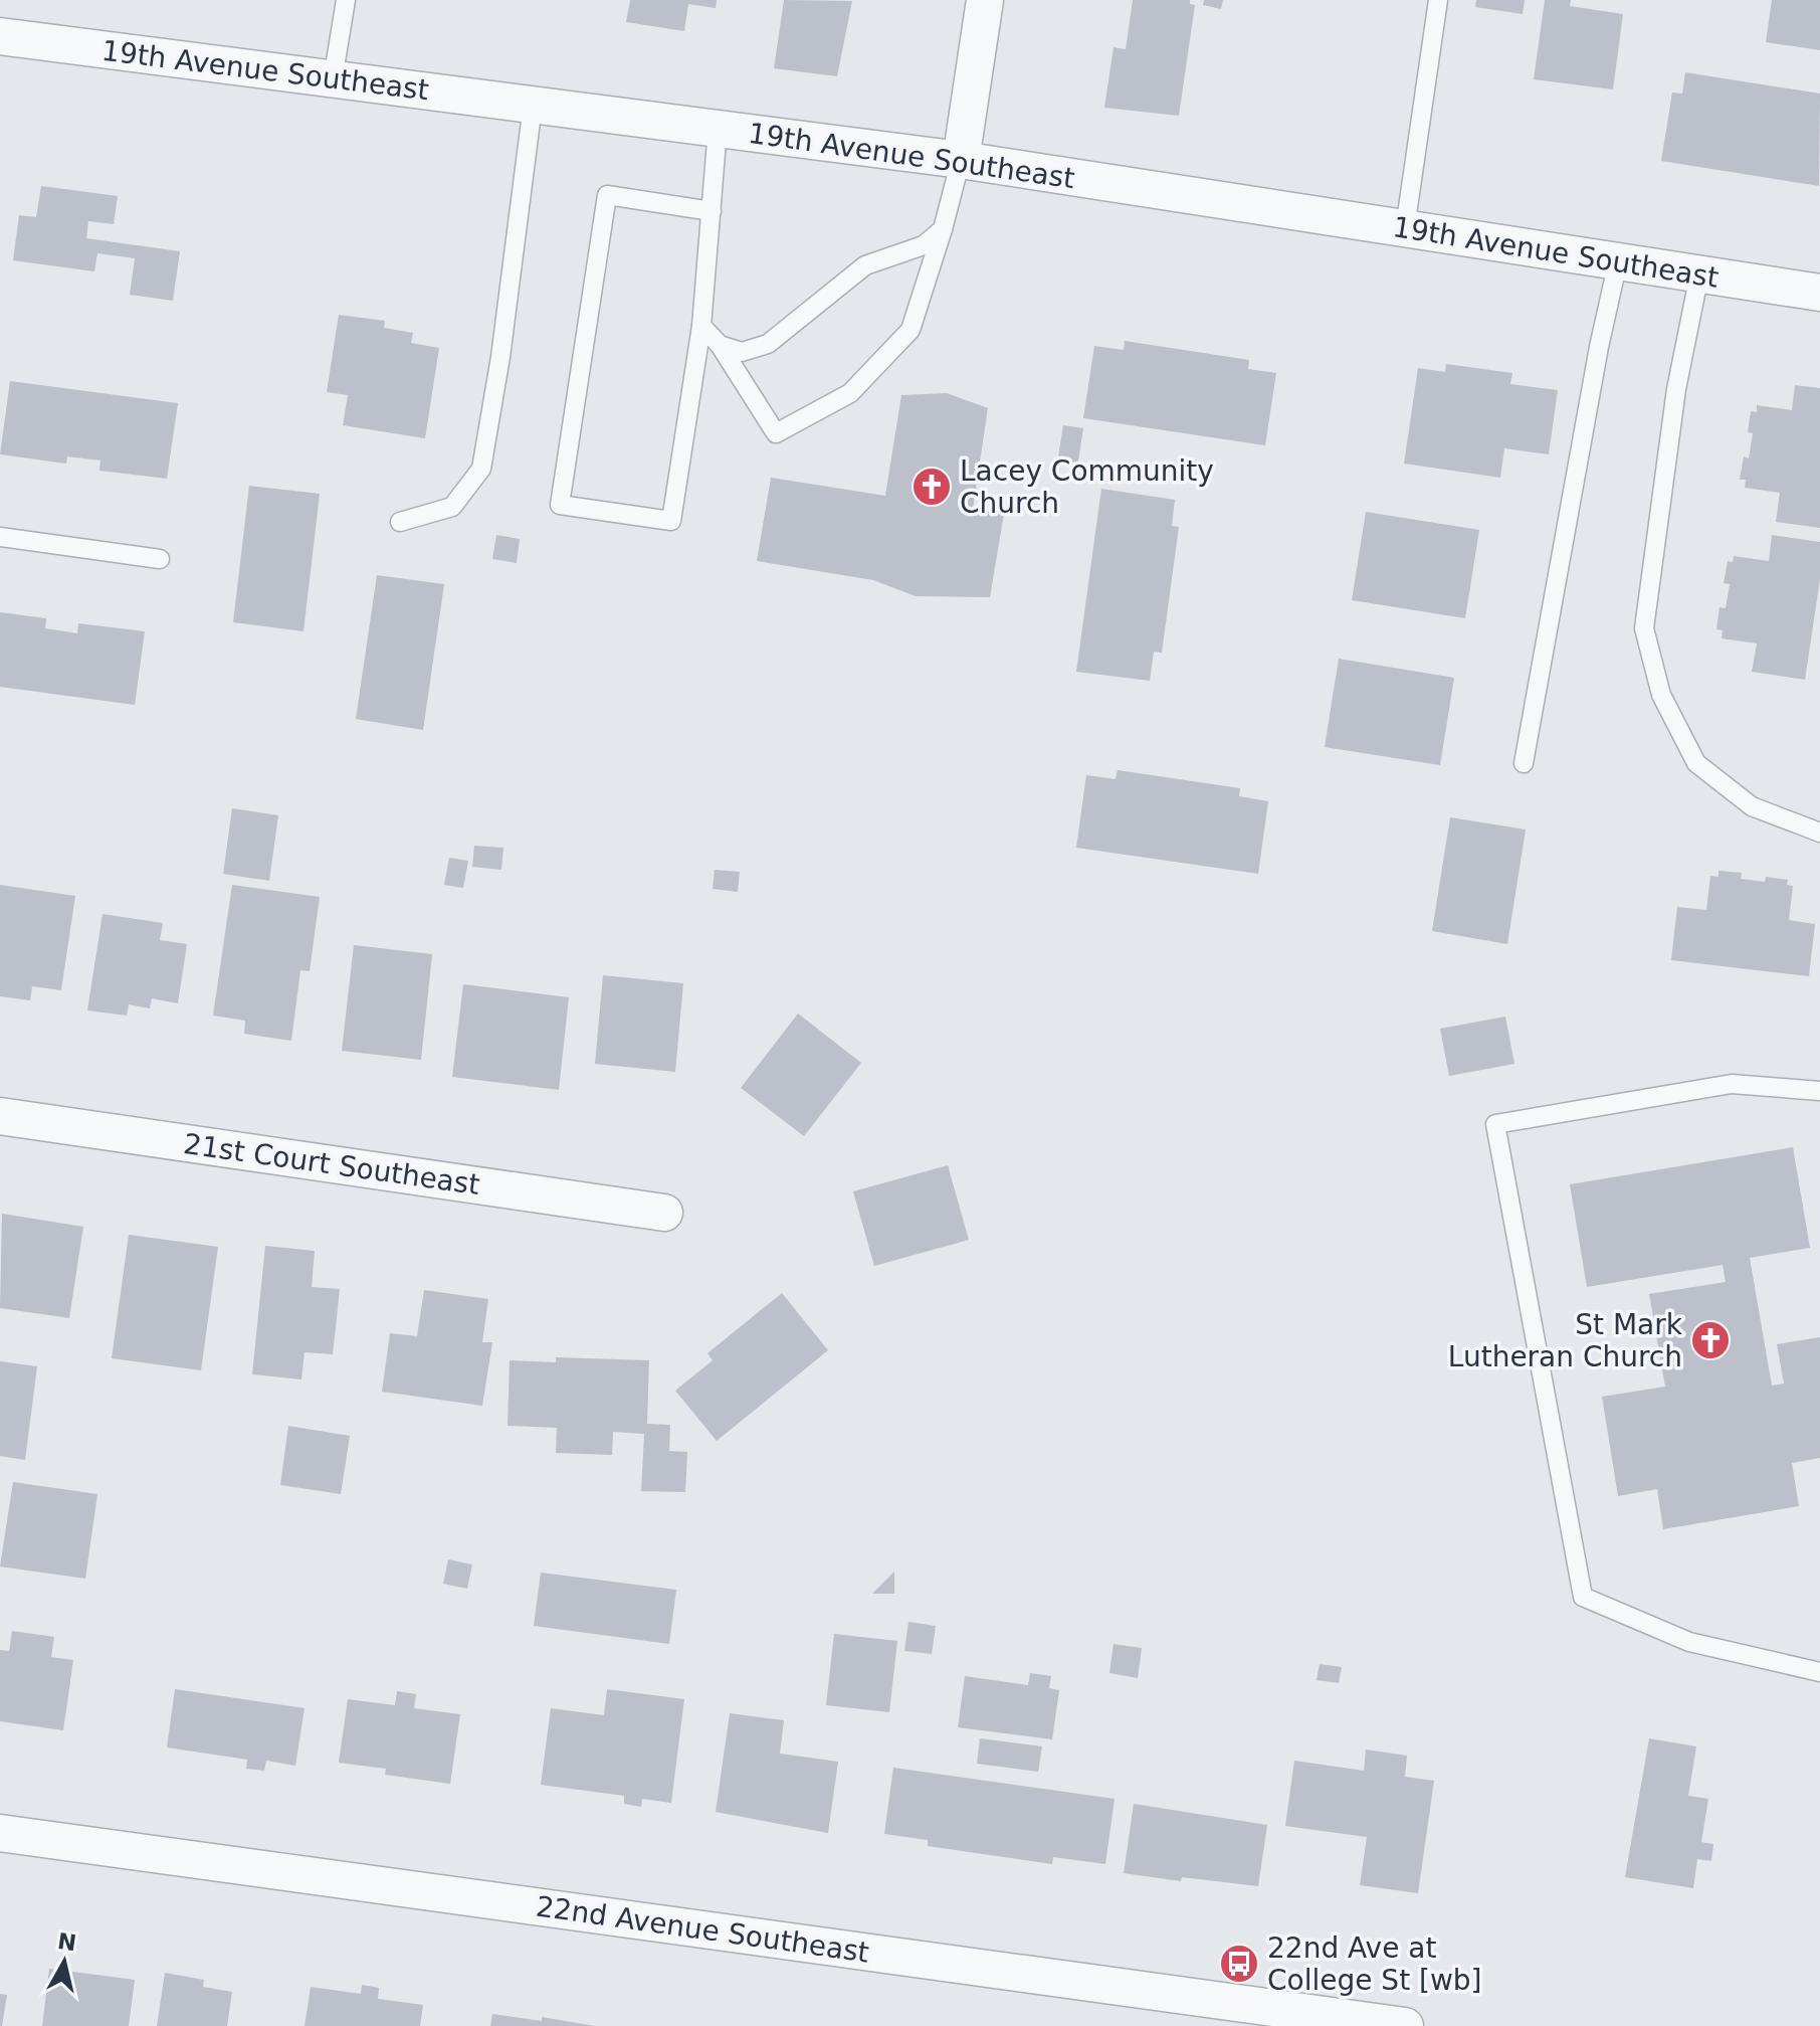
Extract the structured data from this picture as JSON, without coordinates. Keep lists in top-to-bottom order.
{
  "streets": {
    "street": ["19th Avenue Southeast", "21st Court Southeast", "22nd Avenue Southeast"]
  },
  "places": {
    "church": ["Lacey Community Church", "St Mark Lutheran Church"],
    "bus stop": ["22nd Ave at College St [wb]"]
  },
  "north": "top"
}
